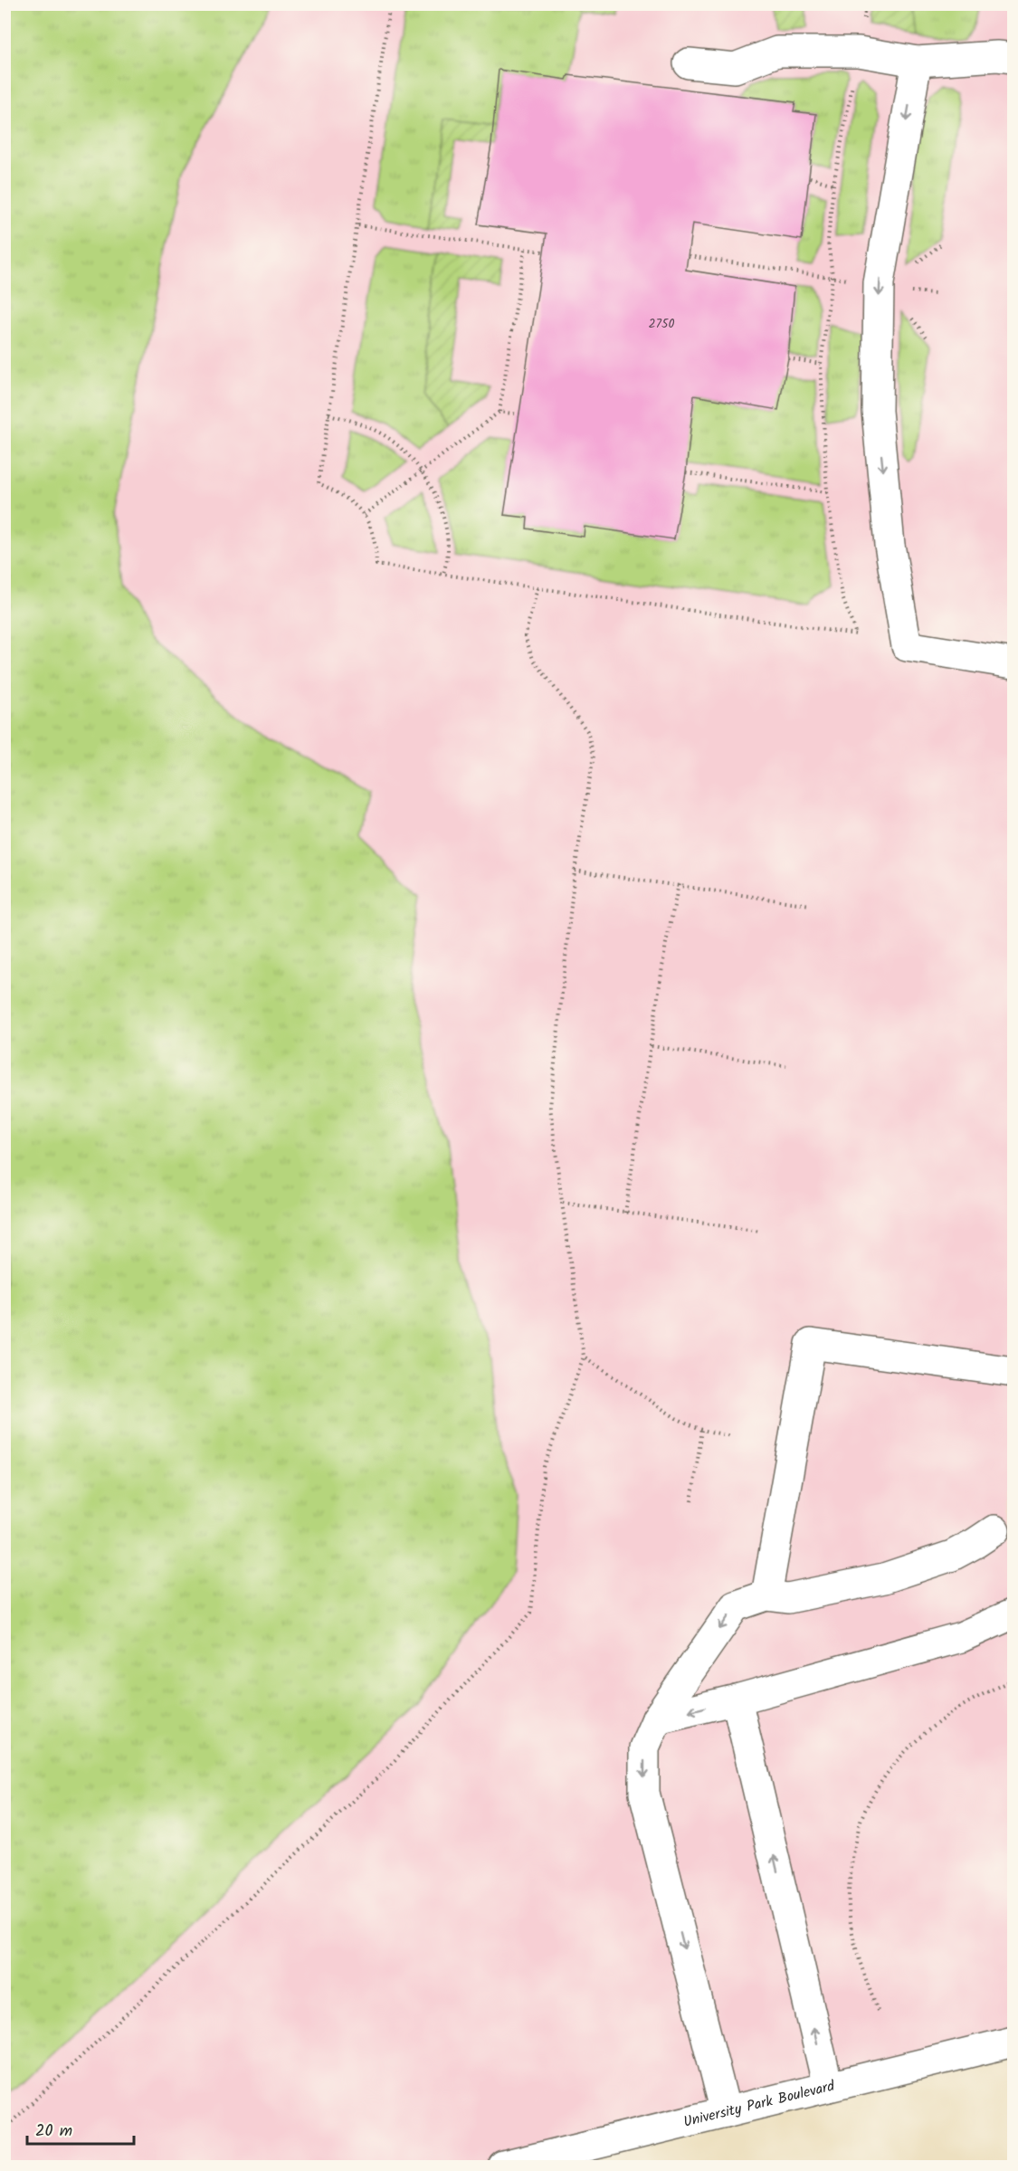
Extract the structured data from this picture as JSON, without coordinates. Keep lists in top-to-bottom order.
{
  "streets": {
    "street": ["University Park Boulevard"]
  },
  "house_numbers": ["2750"],
  "scale_bar": "20 m"
}
